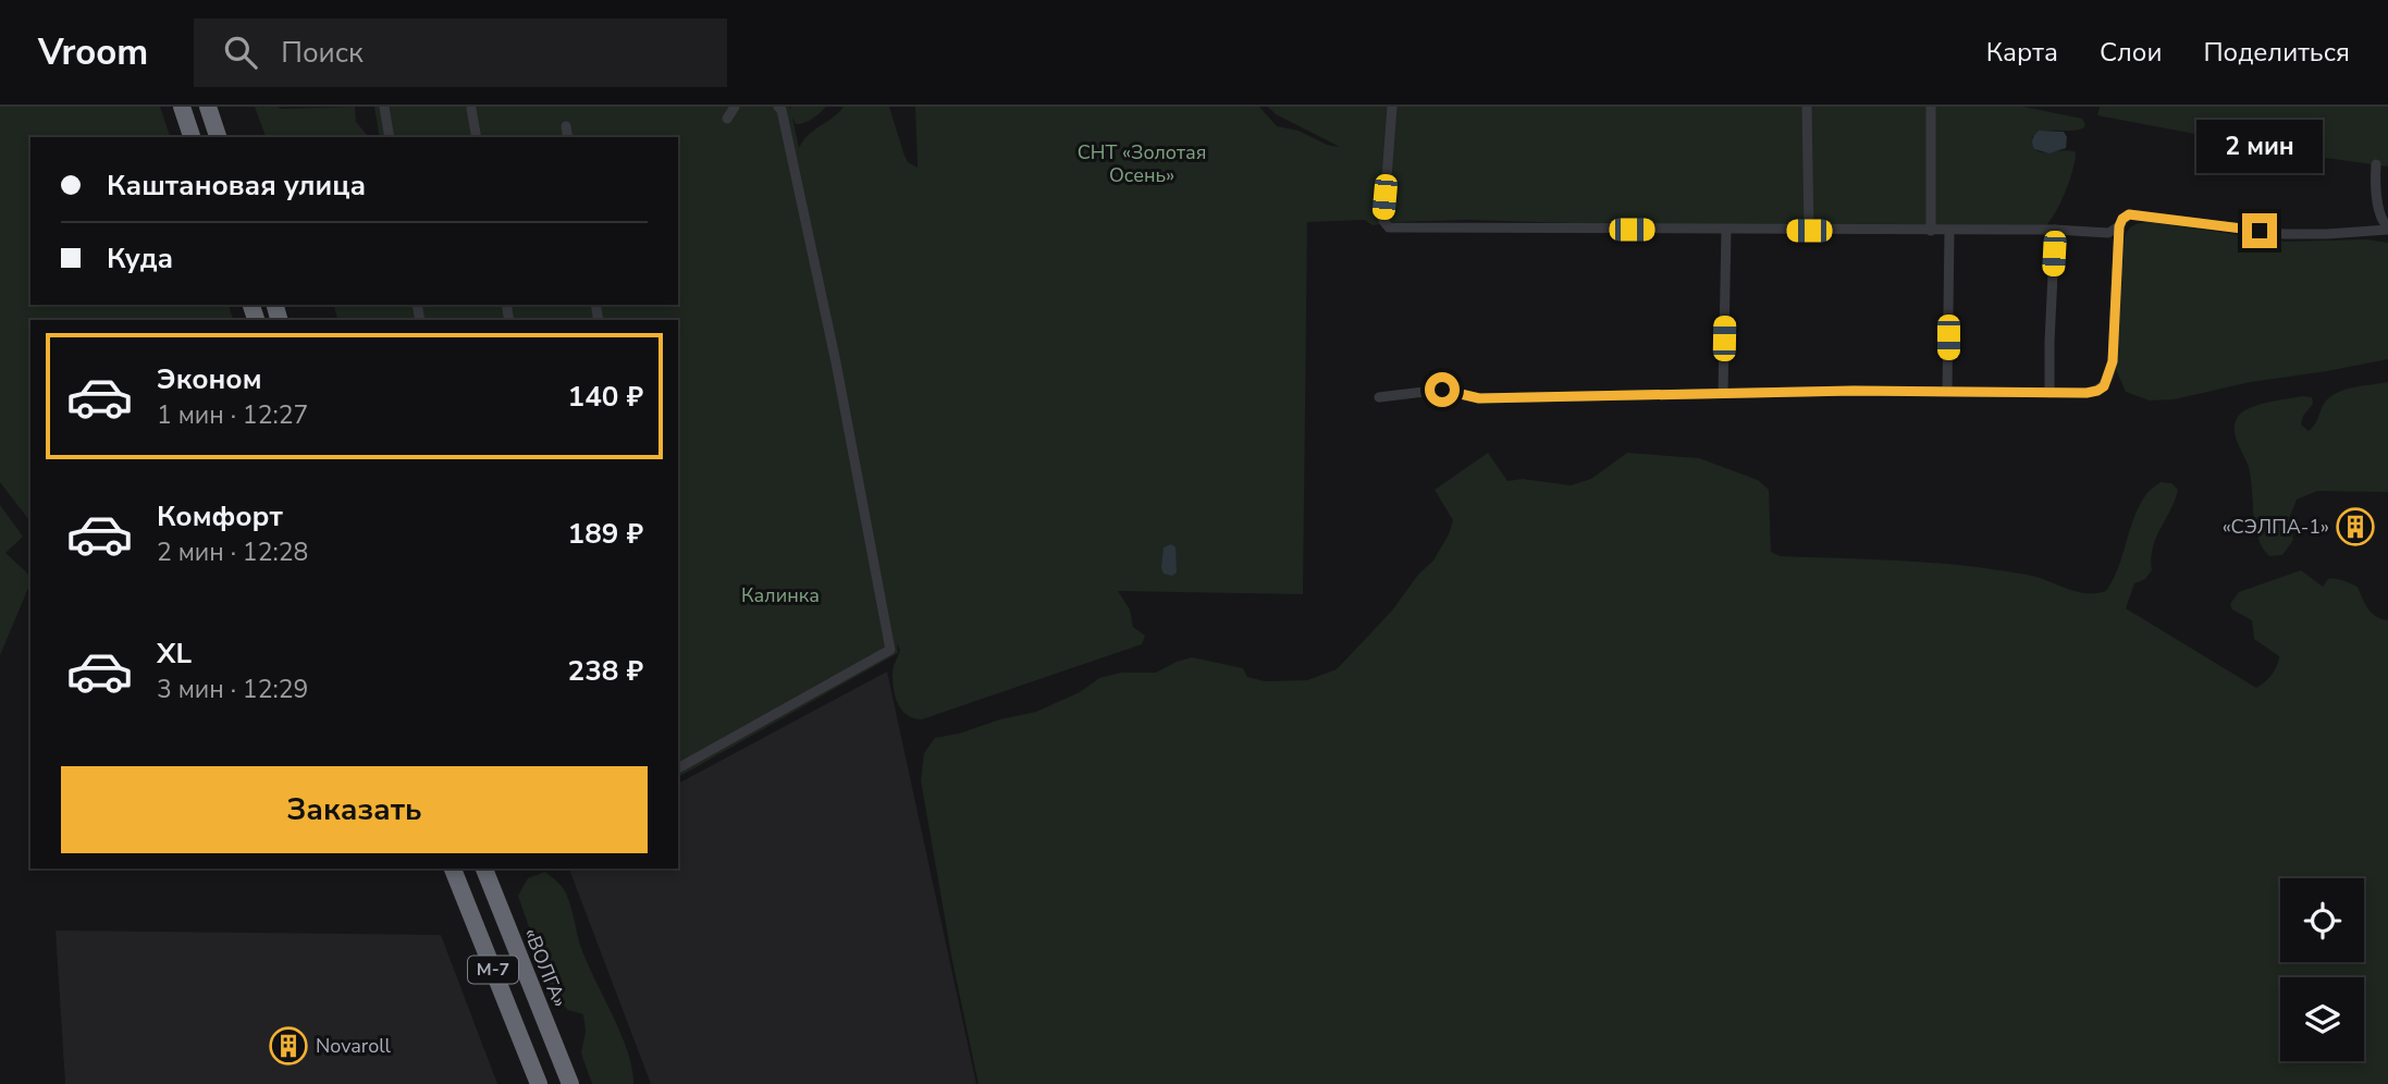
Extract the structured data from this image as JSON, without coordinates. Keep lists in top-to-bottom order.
{
  "streets": {
    "highway": ["«ВОЛГА»", "М-7"]
  },
  "parks": ["СНТ «Золотая Осень»", "Калинка"],
  "places": {
    "building": ["«СЭЛПА-1»", "Novaroll"]
  },
  "page": {
    "header": "Vroom",
    "search": "Поиск",
    "nav": ["Карта", "Слои", "Поделиться"],
    "bubble": "2 мин",
    "banner": ["Каштановая улица", "Куда"],
    "list": [
      {
        "name": "Эконом",
        "note": "1 мин · 12:27",
        "value": "140 ₽"
      },
      {
        "name": "Комфорт",
        "note": "2 мин · 12:28",
        "value": "189 ₽"
      },
      {
        "name": "XL",
        "note": "3 мин · 12:29",
        "value": "238 ₽"
      }
    ],
    "buttons": "Заказать"
  }
}
